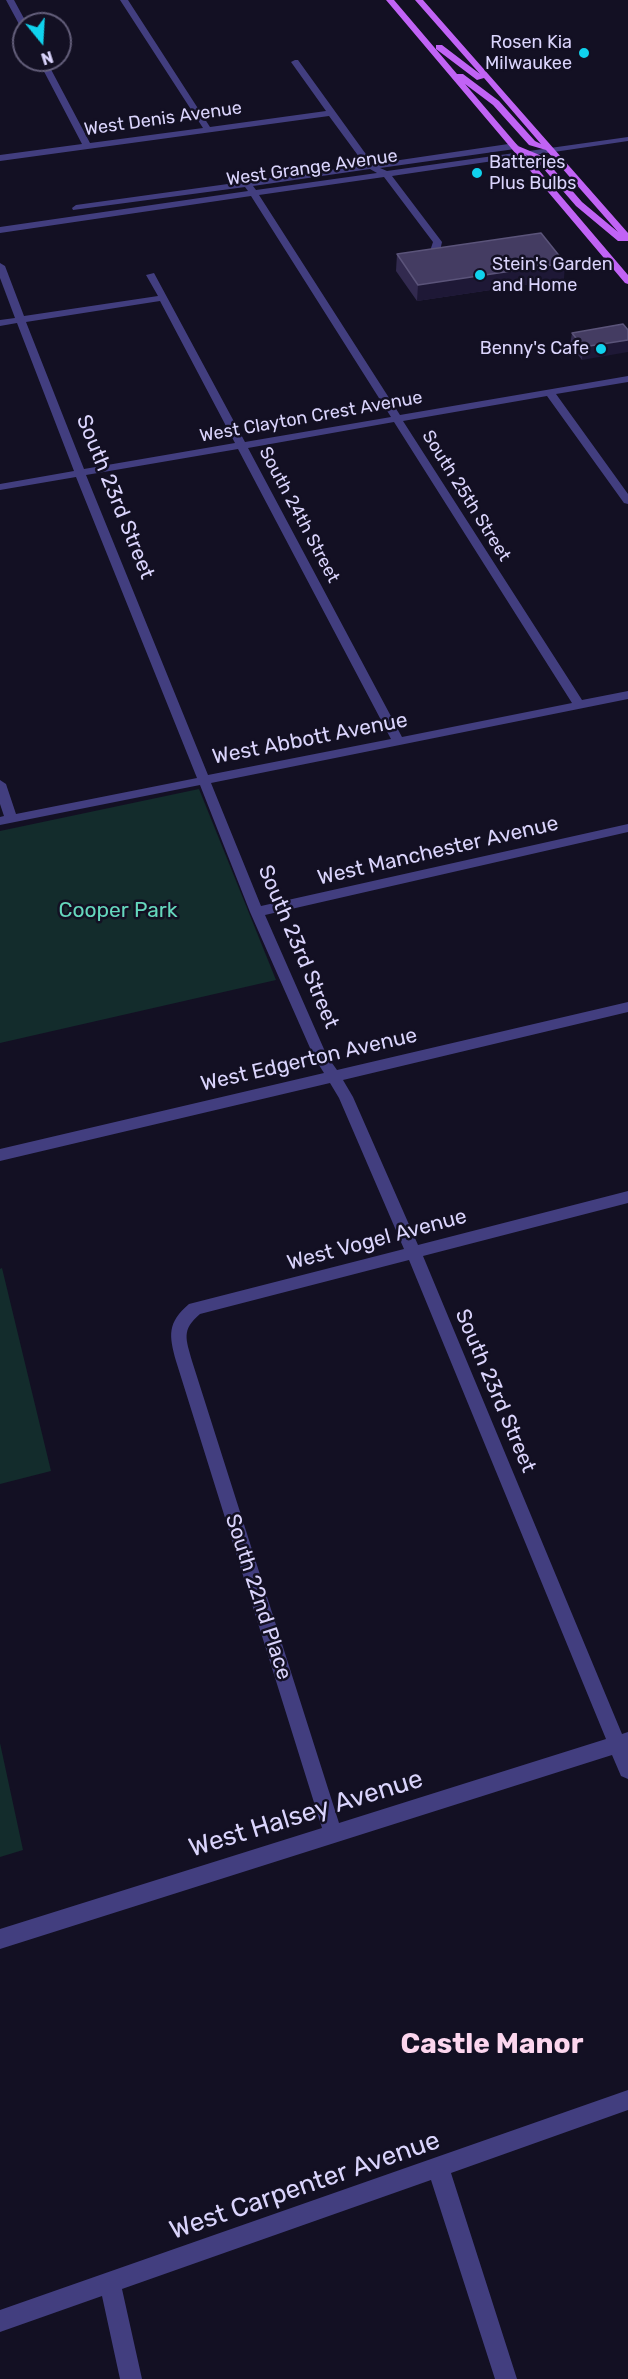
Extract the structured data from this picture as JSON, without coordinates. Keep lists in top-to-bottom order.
{
  "streets": {
    "street": [
      "West Denis Avenue",
      "West Grange Avenue",
      "West Clayton Crest Avenue",
      "South 25th Street",
      "South 23rd Street",
      "South 24th Street",
      "West Abbott Avenue",
      "West Manchester Avenue",
      "West Edgerton Avenue",
      "West Vogel Avenue",
      "South 22nd Place",
      "West Halsey Avenue",
      "West Carpenter Avenue"
    ]
  },
  "crossings": [
    ["West Grange Avenue", "South 25th Street"],
    ["West Clayton Crest Avenue", "South 25th Street"],
    ["West Clayton Crest Avenue", "South 23rd Street"],
    ["West Clayton Crest Avenue", "South 24th Street"],
    ["South 25th Street", "West Abbott Avenue"],
    ["South 23rd Street", "West Abbott Avenue"],
    ["South 23rd Street", "West Manchester Avenue"],
    ["South 23rd Street", "West Edgerton Avenue"],
    ["South 23rd Street", "West Vogel Avenue"],
    ["South 23rd Street", "West Halsey Avenue"],
    ["South 24th Street", "West Abbott Avenue"],
    ["West Vogel Avenue", "South 22nd Place"],
    ["South 22nd Place", "West Halsey Avenue"]
  ],
  "districts": ["Castle Manor"],
  "parks": ["Cooper Park"],
  "places": [
    "Rosen Kia Milwaukee",
    "Batteries Plus Bulbs",
    "Stein's Garden and Home",
    "Benny's Cafe"
  ],
  "north": "bottom"
}
